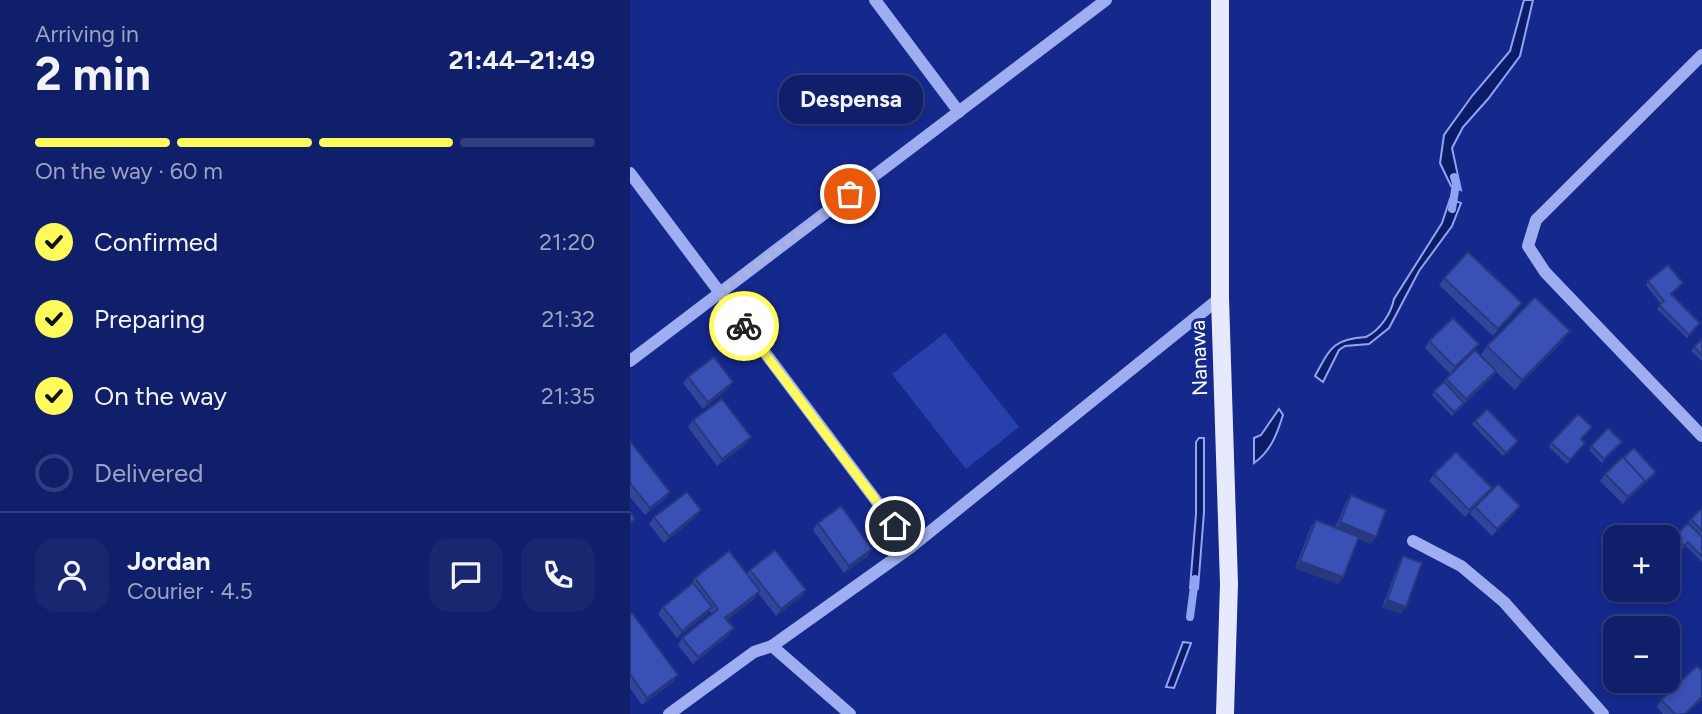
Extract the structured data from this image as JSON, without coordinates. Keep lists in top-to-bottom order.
{
  "streets": {
    "main road": ["Nanawa"]
  },
  "places": ["Despensa"],
  "page": {
    "heading": ["2 min", "Arriving in", "21:44–21:49"],
    "panel": ["Jordan", "Courier · 4.5"],
    "bubble": "Despensa",
    "bar": "On the way · 60 m",
    "list": [
      ["Confirmed", "21:20"],
      ["Preparing", "21:32"],
      ["On the way", "21:35"],
      "Delivered"
    ],
    "map_buttons": ["+", "−"]
  }
}
